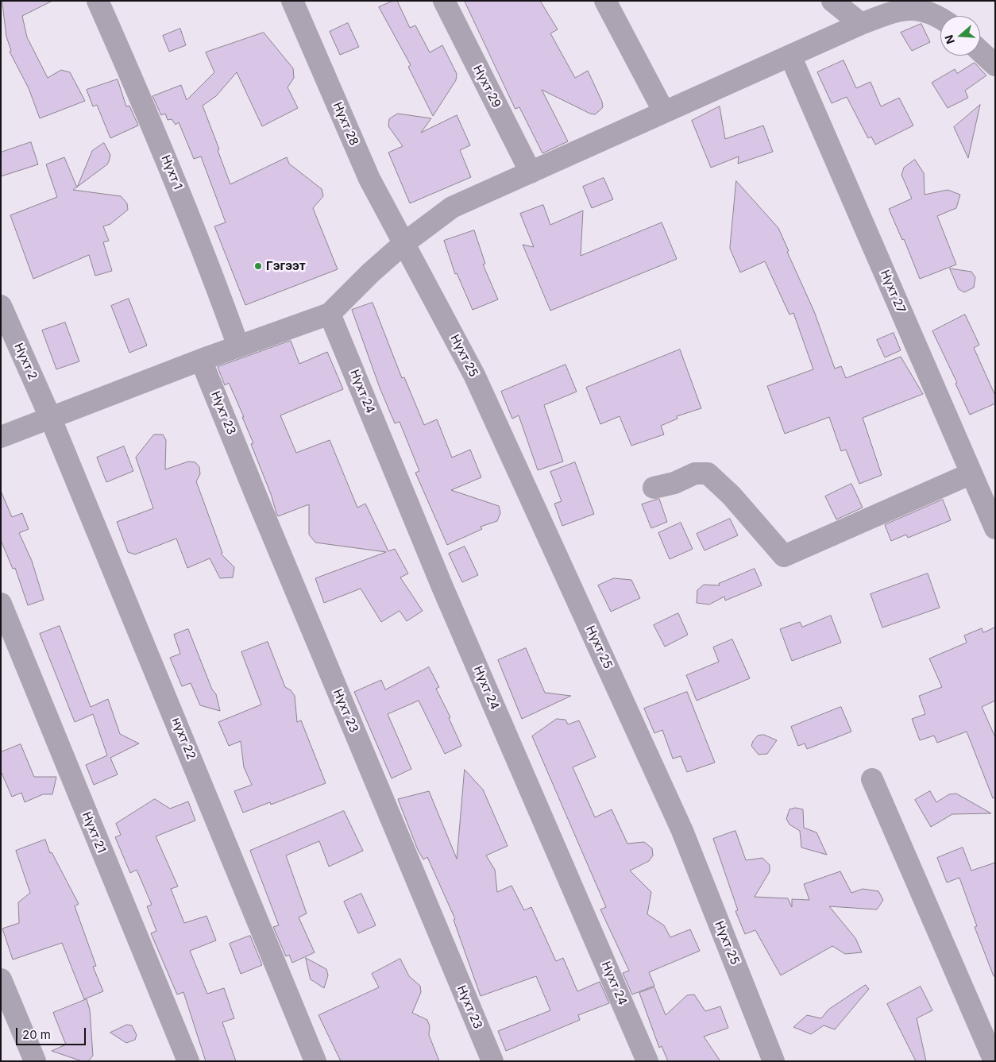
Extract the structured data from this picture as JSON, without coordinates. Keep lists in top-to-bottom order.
{
  "streets": {
    "street": [
      "Нүхт 29",
      "Нүхт 28",
      "Нүхт 1",
      "Нүхт 27",
      "Нүхт 25",
      "Нүхт 2",
      "Нүхт 24",
      "Нүхт 23",
      "нүхт 22",
      "Нүхт 21"
    ]
  },
  "crossings": [
    ["Нүхт 28", "Нүхт 25"],
    ["Нүхт 2", "нүхт 22"]
  ],
  "places": ["Гэгээт"],
  "scale_bar": "20 m",
  "north": "left"
}
